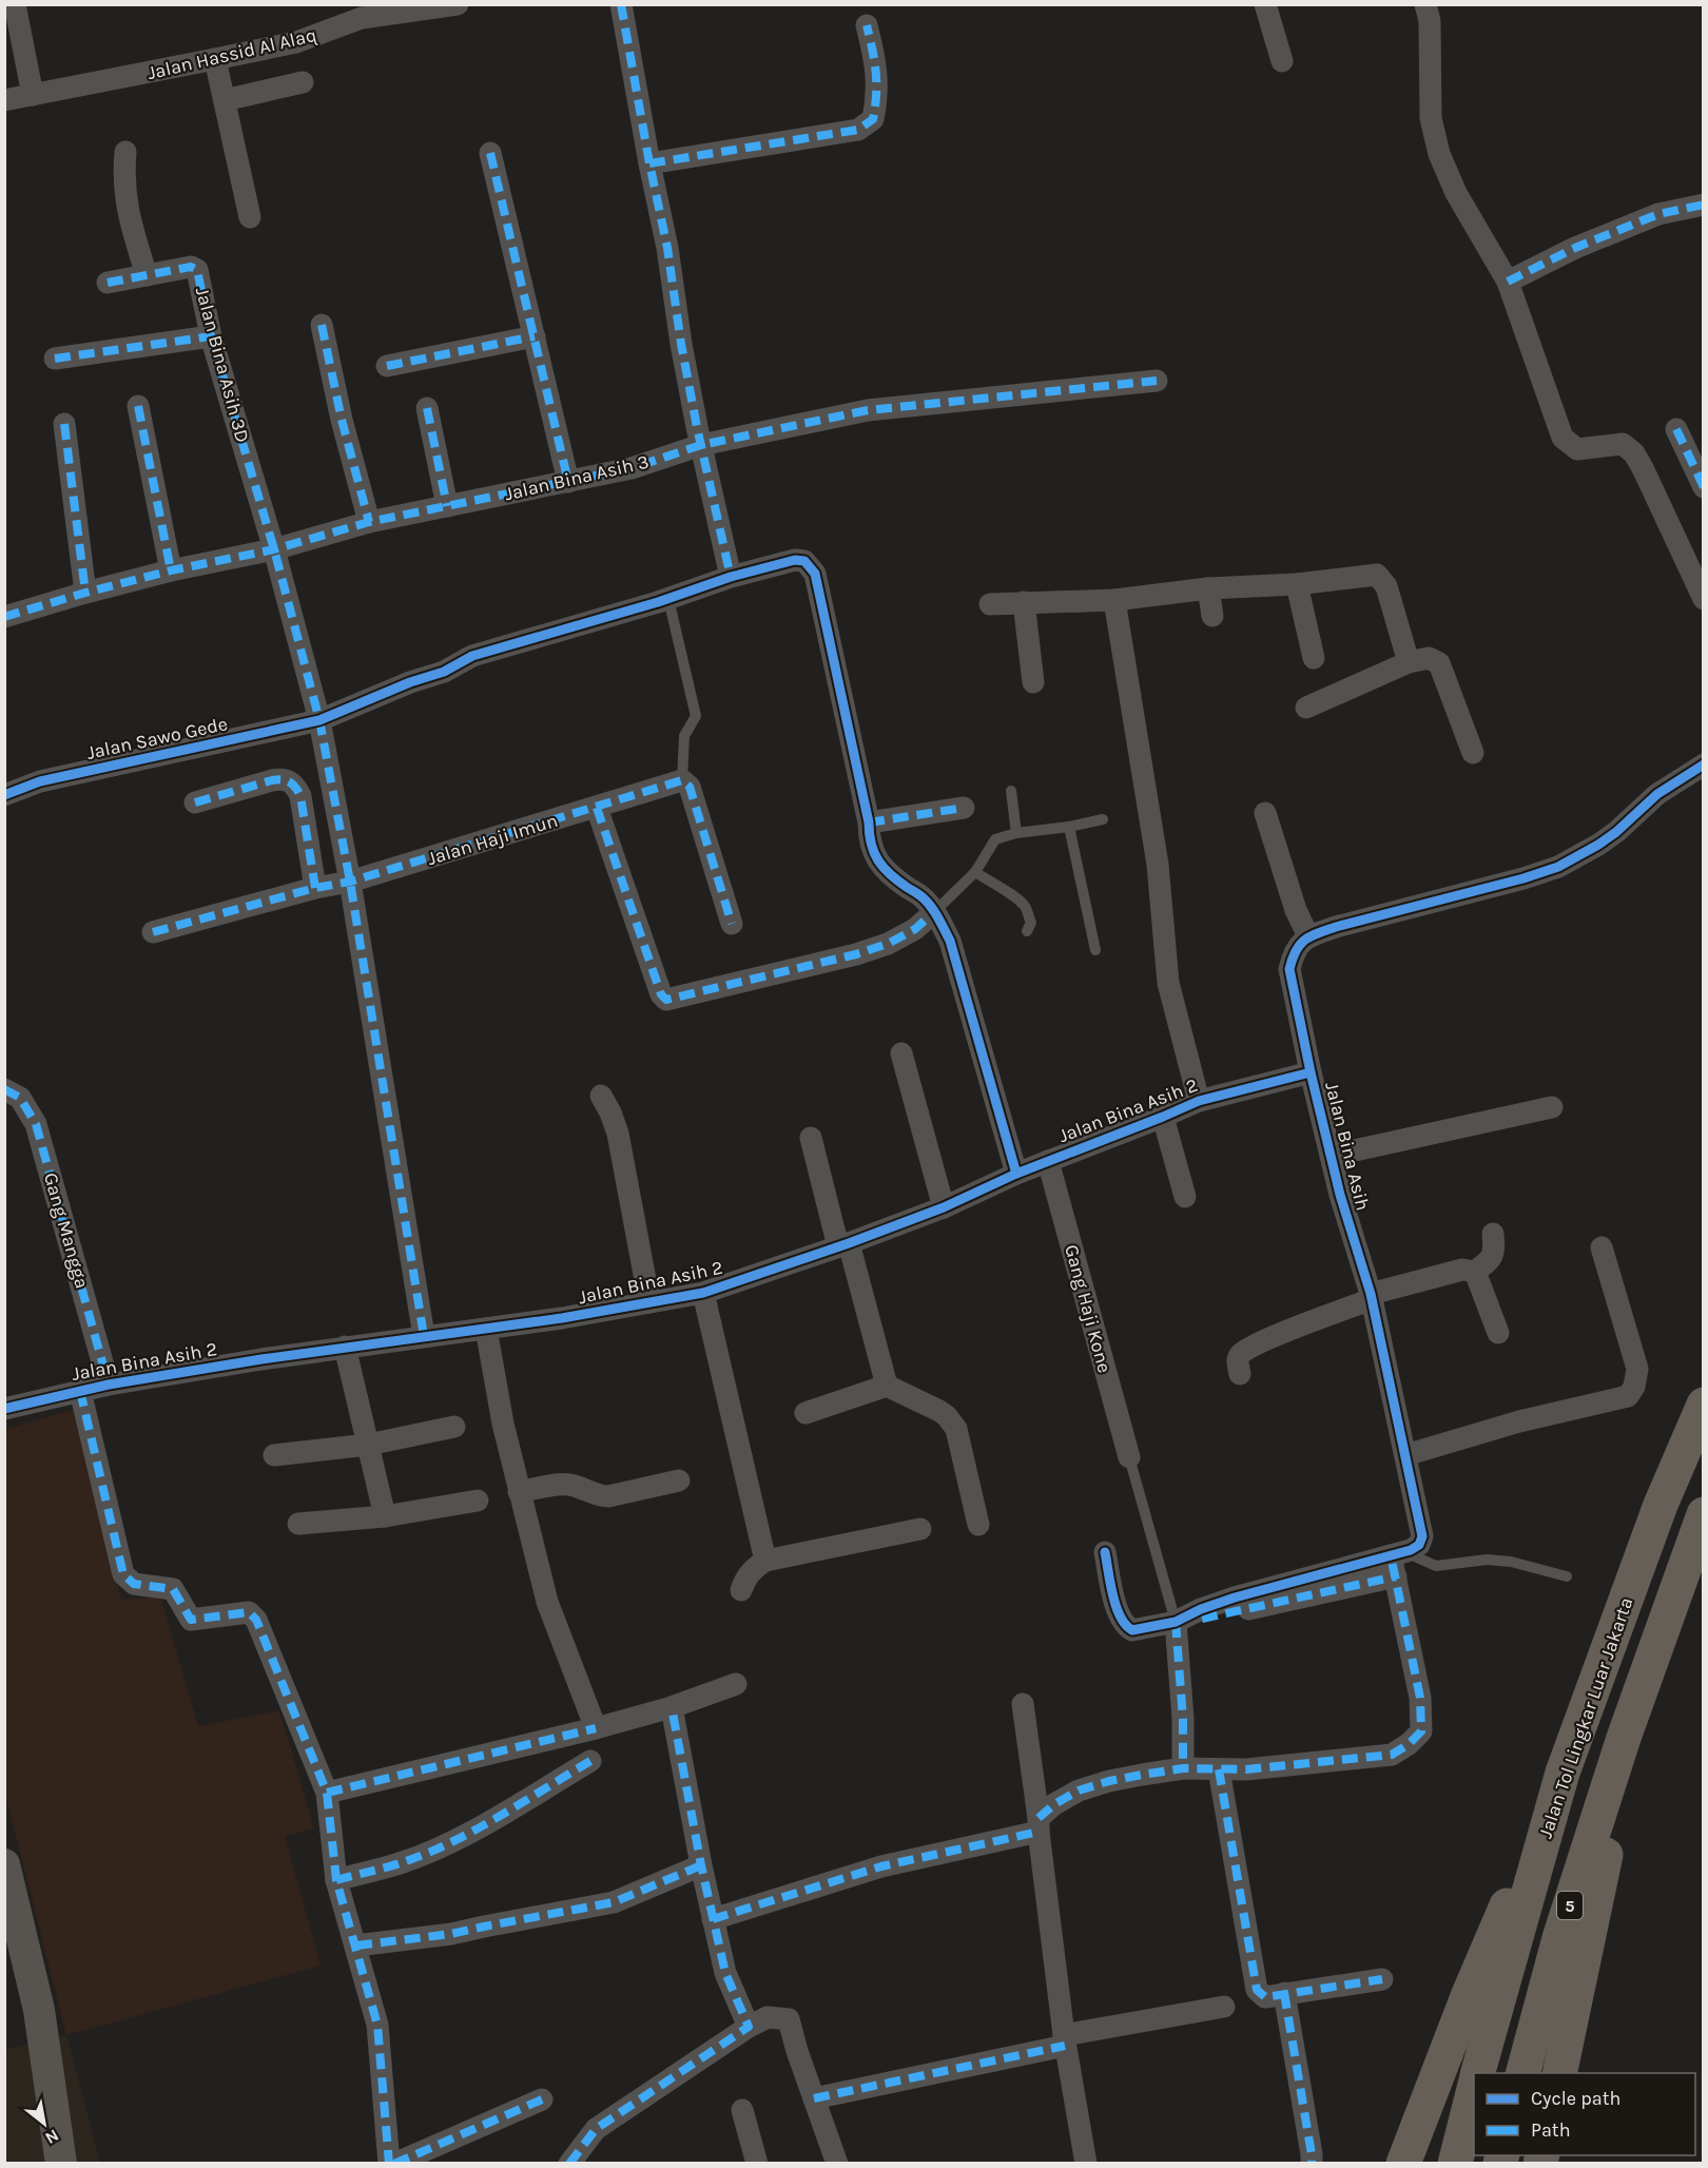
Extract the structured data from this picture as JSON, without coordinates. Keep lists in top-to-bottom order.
{
  "streets": {
    "highway": ["Jalan Tol Lingkar Luar Jakarta", "5"],
    "street": [
      "Jalan Hassid Al Alaq",
      "Jalan Bina Asih 3D",
      "Jalan Bina Asih 3",
      "Jalan Sawo Gede",
      "Jalan Haji Imun",
      "Jalan Bina Asih 2",
      "Jalan Bina Asih",
      "Gang Mangga",
      "Gang Haji Kone"
    ]
  },
  "crossings": [
    ["Jalan Bina Asih 3D", "Jalan Bina Asih 3"],
    ["Jalan Bina Asih 3D", "Jalan Sawo Gede"],
    ["Jalan Bina Asih 3D", "Jalan Haji Imun"],
    ["Jalan Bina Asih 3D", "Jalan Bina Asih 2"],
    ["Jalan Bina Asih 2", "Jalan Bina Asih"],
    ["Jalan Bina Asih 2", "Gang Mangga"],
    ["Jalan Bina Asih 2", "Gang Haji Kone"]
  ],
  "legend": ["Cycle path", "Path"],
  "north": "bottom right"
}
